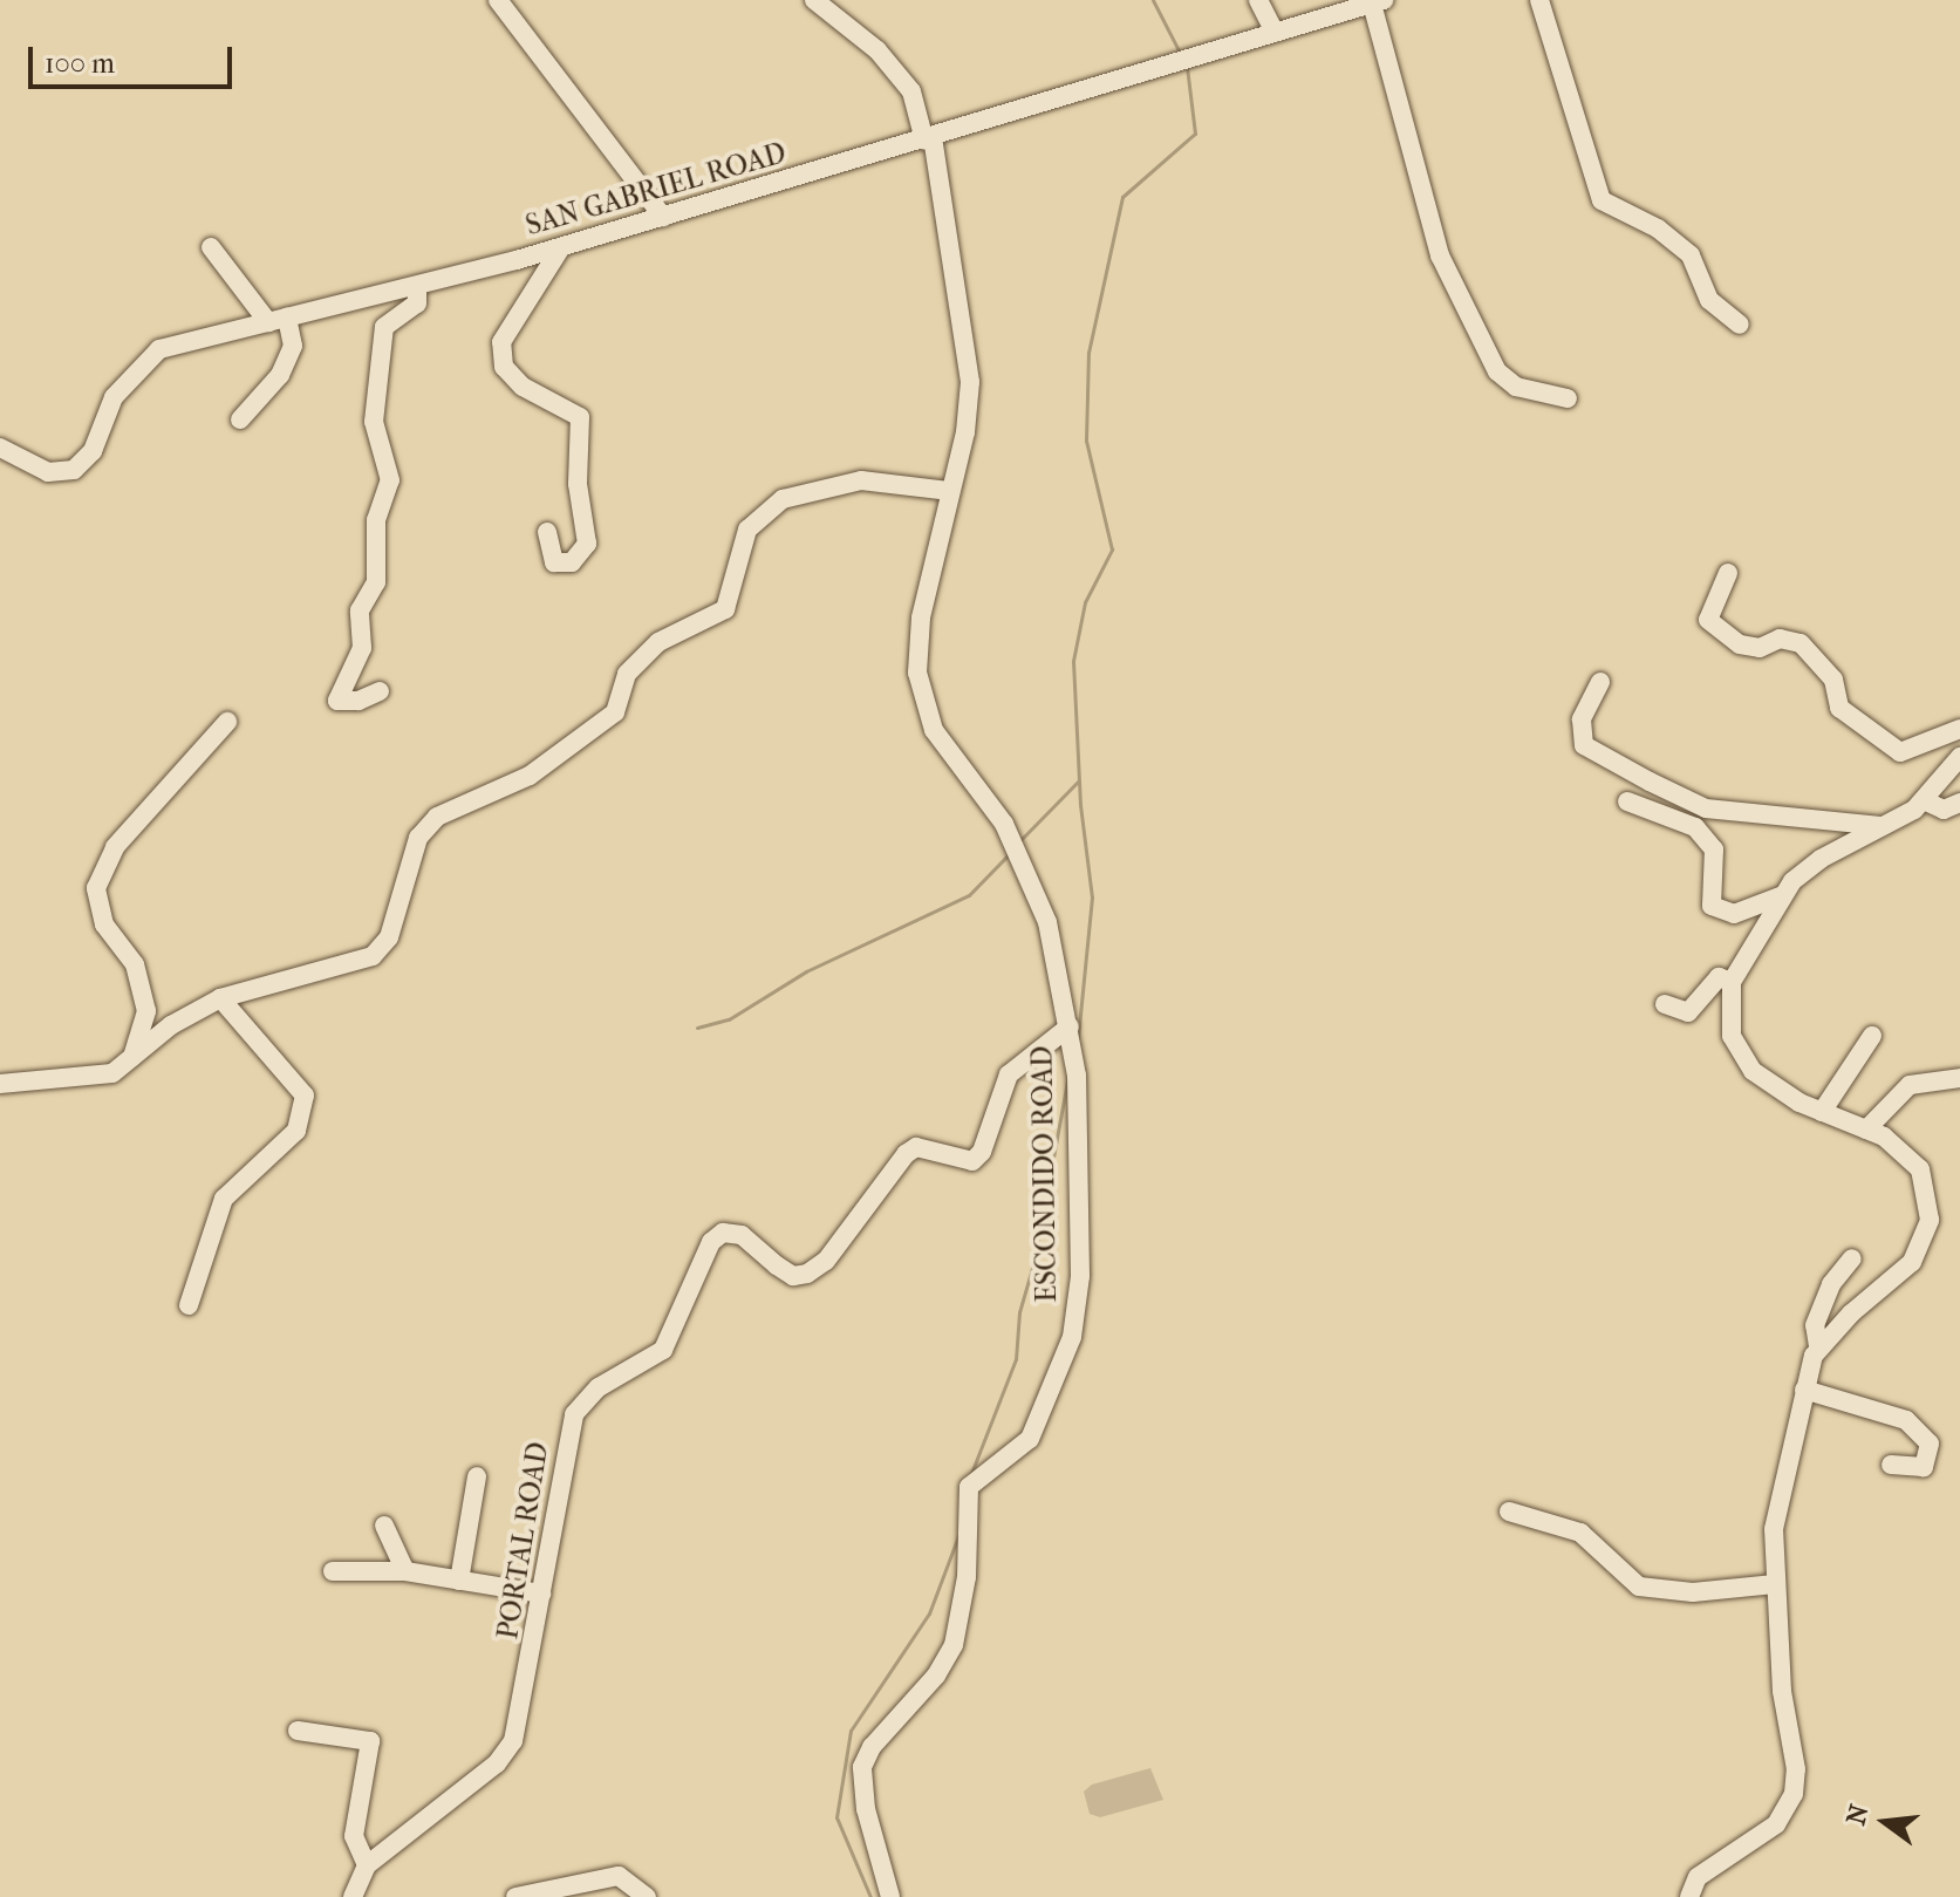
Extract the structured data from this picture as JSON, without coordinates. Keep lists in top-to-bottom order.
{
  "streets": {
    "street": ["SAN GABRIEL ROAD", "ESCONDIDO ROAD", "PORTAL ROAD"]
  },
  "crossings": [
    ["SAN GABRIEL ROAD", "ESCONDIDO ROAD"],
    ["ESCONDIDO ROAD", "PORTAL ROAD"]
  ],
  "scale_bar": "100 m",
  "north": "left"
}
